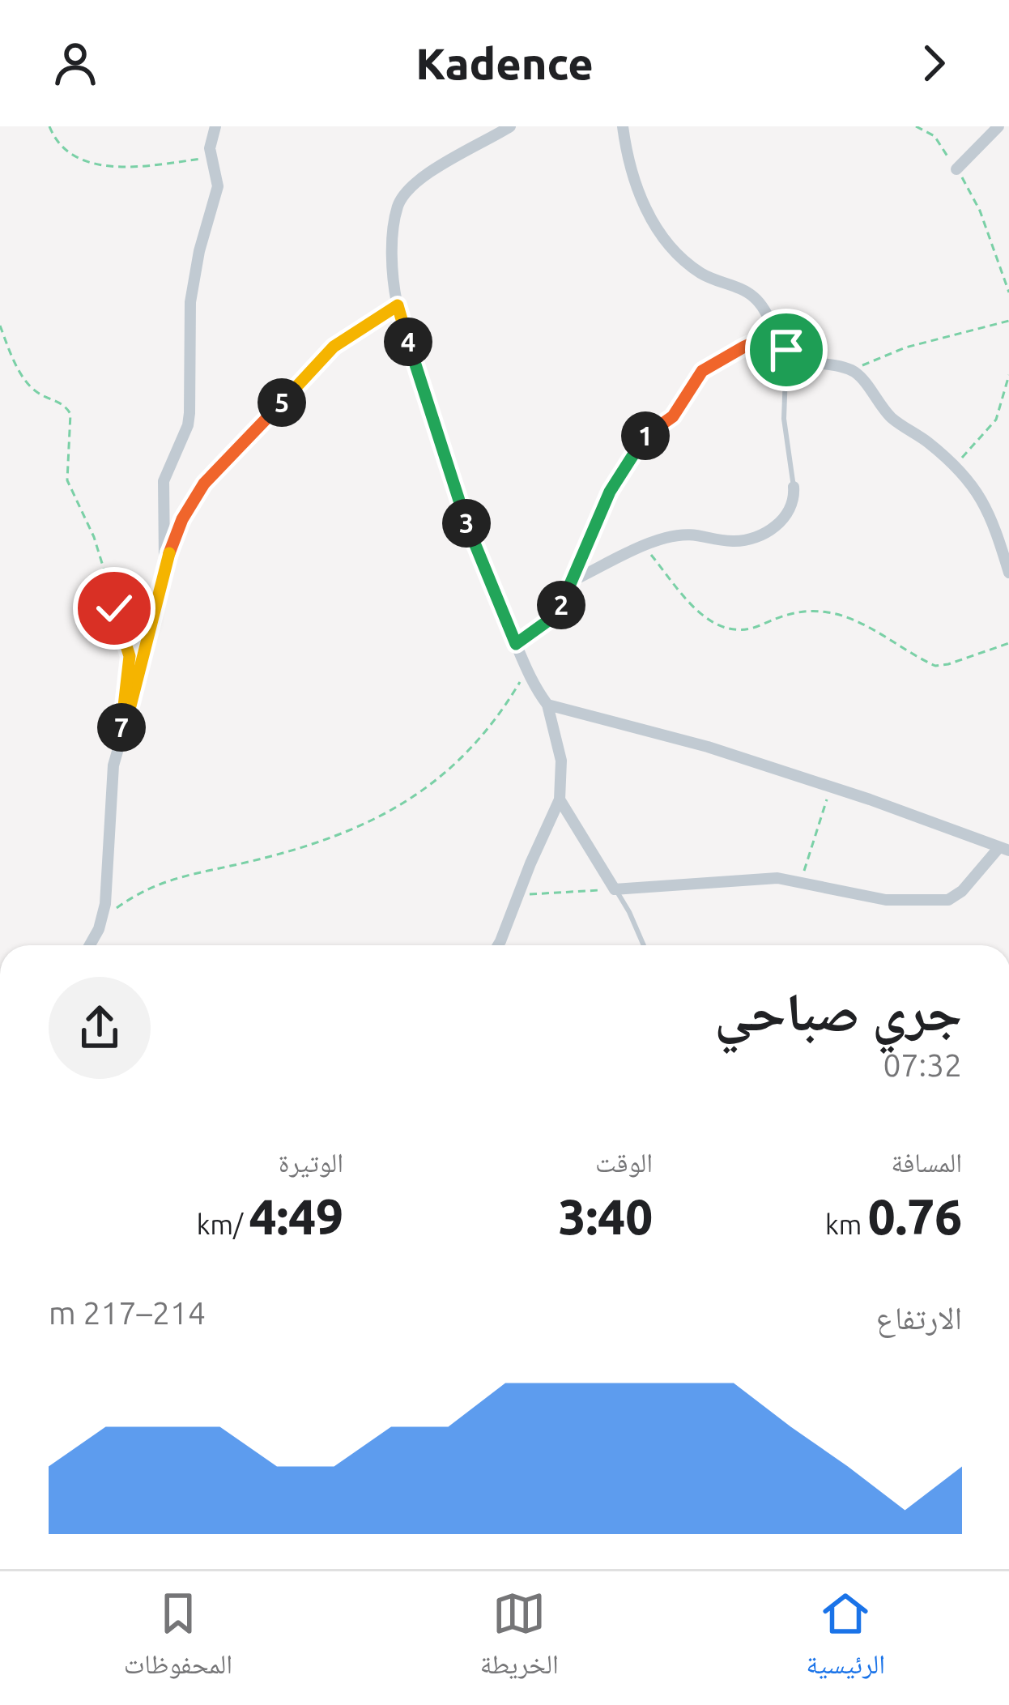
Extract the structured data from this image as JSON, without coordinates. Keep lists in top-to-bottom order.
{
  "page": {
    "header": "Kadence",
    "pins": [
      "4",
      "5",
      "1",
      "3",
      "2",
      "7"
    ],
    "heading": ["جري صباحي", "07:32"],
    "stats": [
      ["المسافة", "0.76 km"],
      ["الوقت", "3:40"],
      ["الوتيرة", "4:49 /km"]
    ],
    "chart": ["الارتفاع", "214–217 m"],
    "tabs": ["الرئيسية", "الخريطة", "المحفوظات"]
  }
}
